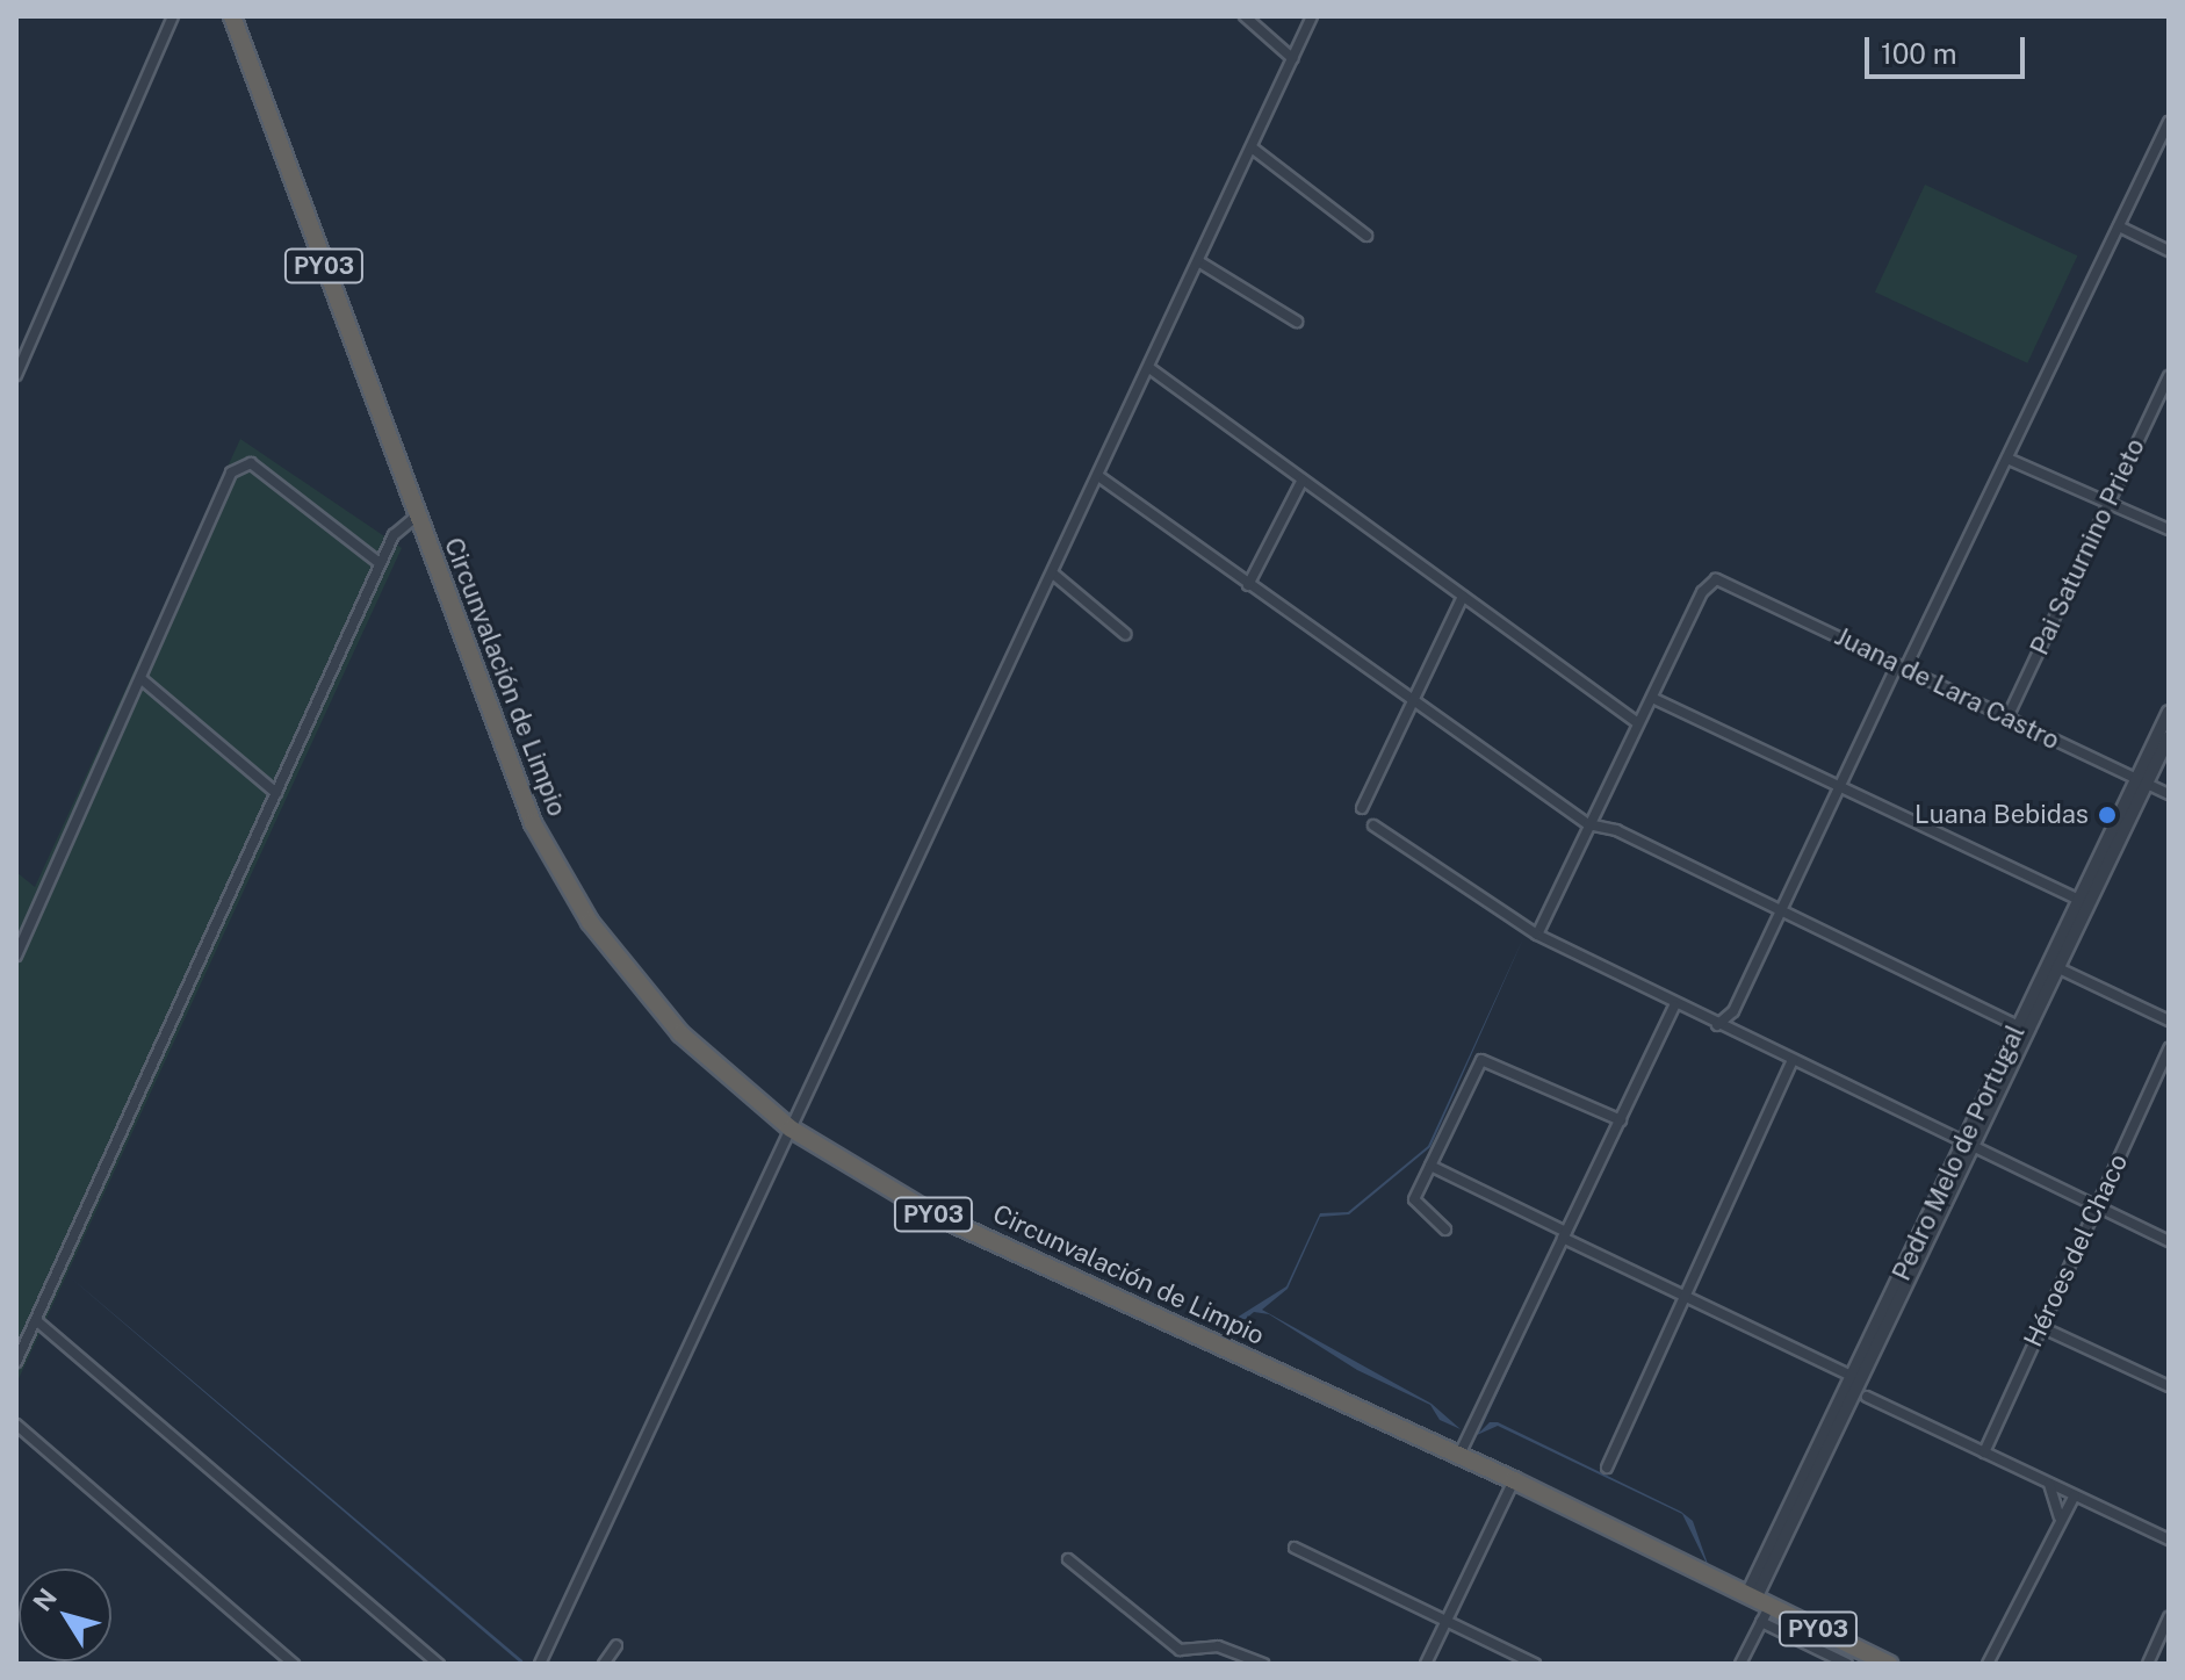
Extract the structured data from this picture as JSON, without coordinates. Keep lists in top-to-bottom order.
{
  "streets": {
    "highway": ["PY03", "Circunvalación de Limpio"],
    "street": [
      "Pai Saturnino Prieto",
      "Juana de Lara Castro",
      "Pedro Melo de Portugal",
      "Héroes del Chaco"
    ]
  },
  "crossings": [
    ["Pai Saturnino Prieto", "Juana de Lara Castro"],
    ["Circunvalación de Limpio", "Pedro Melo de Portugal"],
    ["Juana de Lara Castro", "Pedro Melo de Portugal"]
  ],
  "places": ["Luana Bebidas"],
  "scale_bar": "100 m",
  "north": "top left"
}
